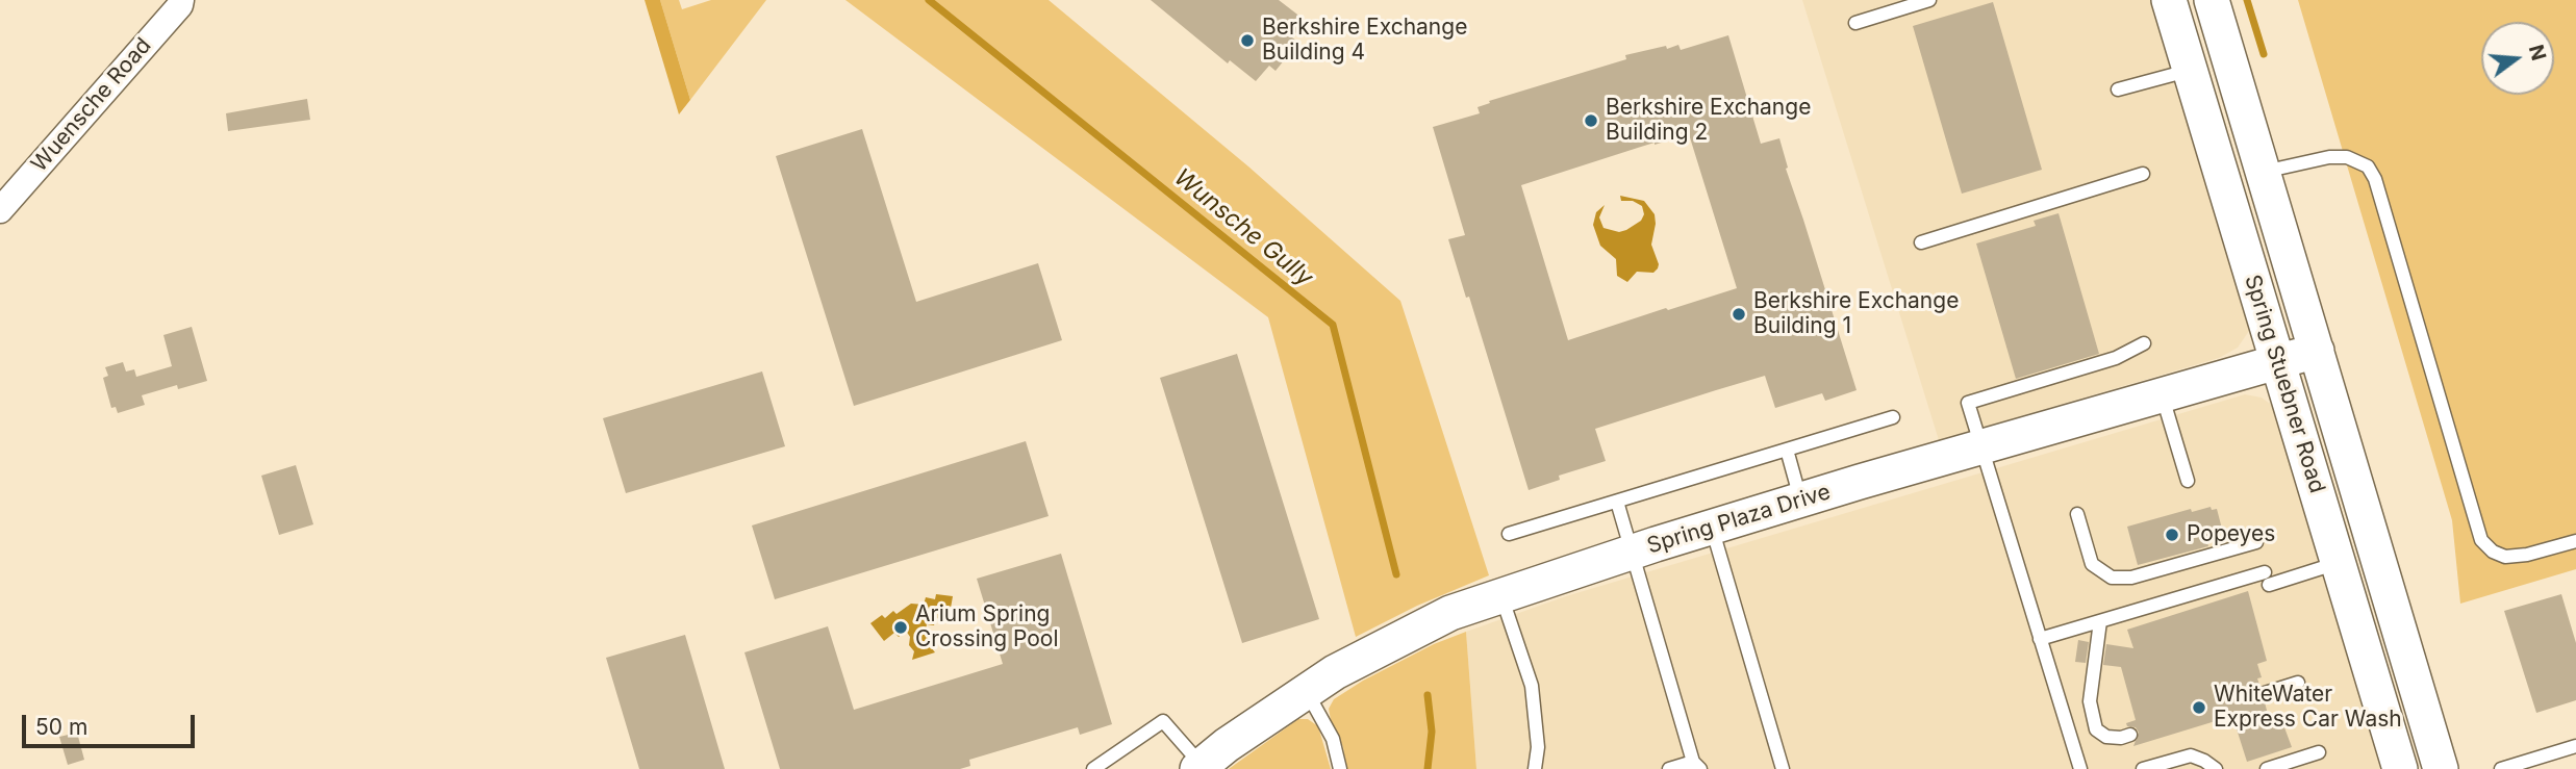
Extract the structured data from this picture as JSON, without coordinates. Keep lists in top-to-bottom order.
{
  "streets": {
    "main road": ["Spring Stuebner Road", "Spring Plaza Drive"],
    "street": ["Wuensche Road"]
  },
  "crossings": [
    ["Spring Stuebner Road", "Spring Plaza Drive"]
  ],
  "water": ["Wunsche Gully"],
  "places": [
    "Berkshire Exchange Building 4",
    "Berkshire Exchange Building 2",
    "Berkshire Exchange Building 1",
    "Popeyes",
    "Arium Spring Crossing Pool",
    "WhiteWater Express Car Wash"
  ],
  "scale_bar": "50 m",
  "north": "right"
}
